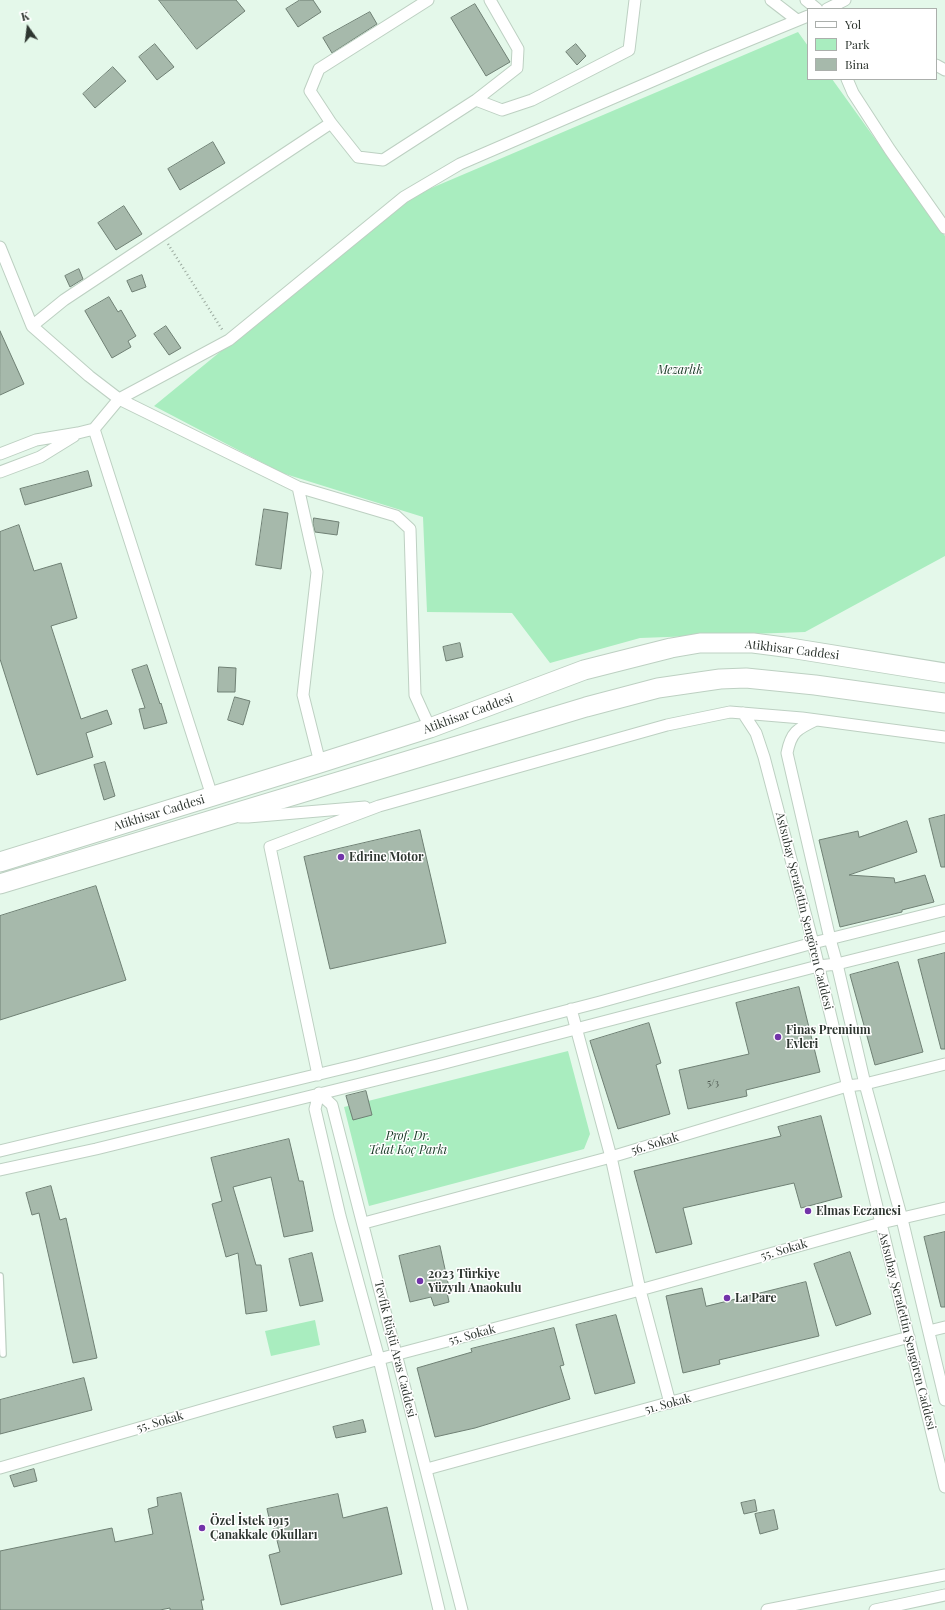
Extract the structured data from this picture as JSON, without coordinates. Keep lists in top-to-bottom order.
{
  "streets": {
    "highway": ["Atikhisar Caddesi"],
    "street": [
      "Astsubay Şerafettin Şengören Caddesi",
      "56. Sokak",
      "55. Sokak",
      "Tevfik Rüştü Aras Caddesi",
      "51. Sokak"
    ]
  },
  "crossings": [
    ["Astsubay Şerafettin Şengören Caddesi", "56. Sokak"],
    ["Astsubay Şerafettin Şengören Caddesi", "55. Sokak"],
    ["Astsubay Şerafettin Şengören Caddesi", "51. Sokak"],
    ["56. Sokak", "Tevfik Rüştü Aras Caddesi"],
    ["55. Sokak", "Tevfik Rüştü Aras Caddesi"],
    ["Tevfik Rüştü Aras Caddesi", "51. Sokak"]
  ],
  "parks": ["Mezarlık", "Prof. Dr. Telat Koç Parkı"],
  "places": [
    "Edrine Motor",
    "Finas Premium Evleri",
    "Elmas Eczanesi",
    "2023 Türkiye Yüzyılı Anaokulu",
    "La Pare",
    "Özel İstek 1915 Çanakkale Okulları"
  ],
  "house_numbers": ["5/3"],
  "legend": ["Yol", "Park", "Bina"],
  "north": "top"
}
